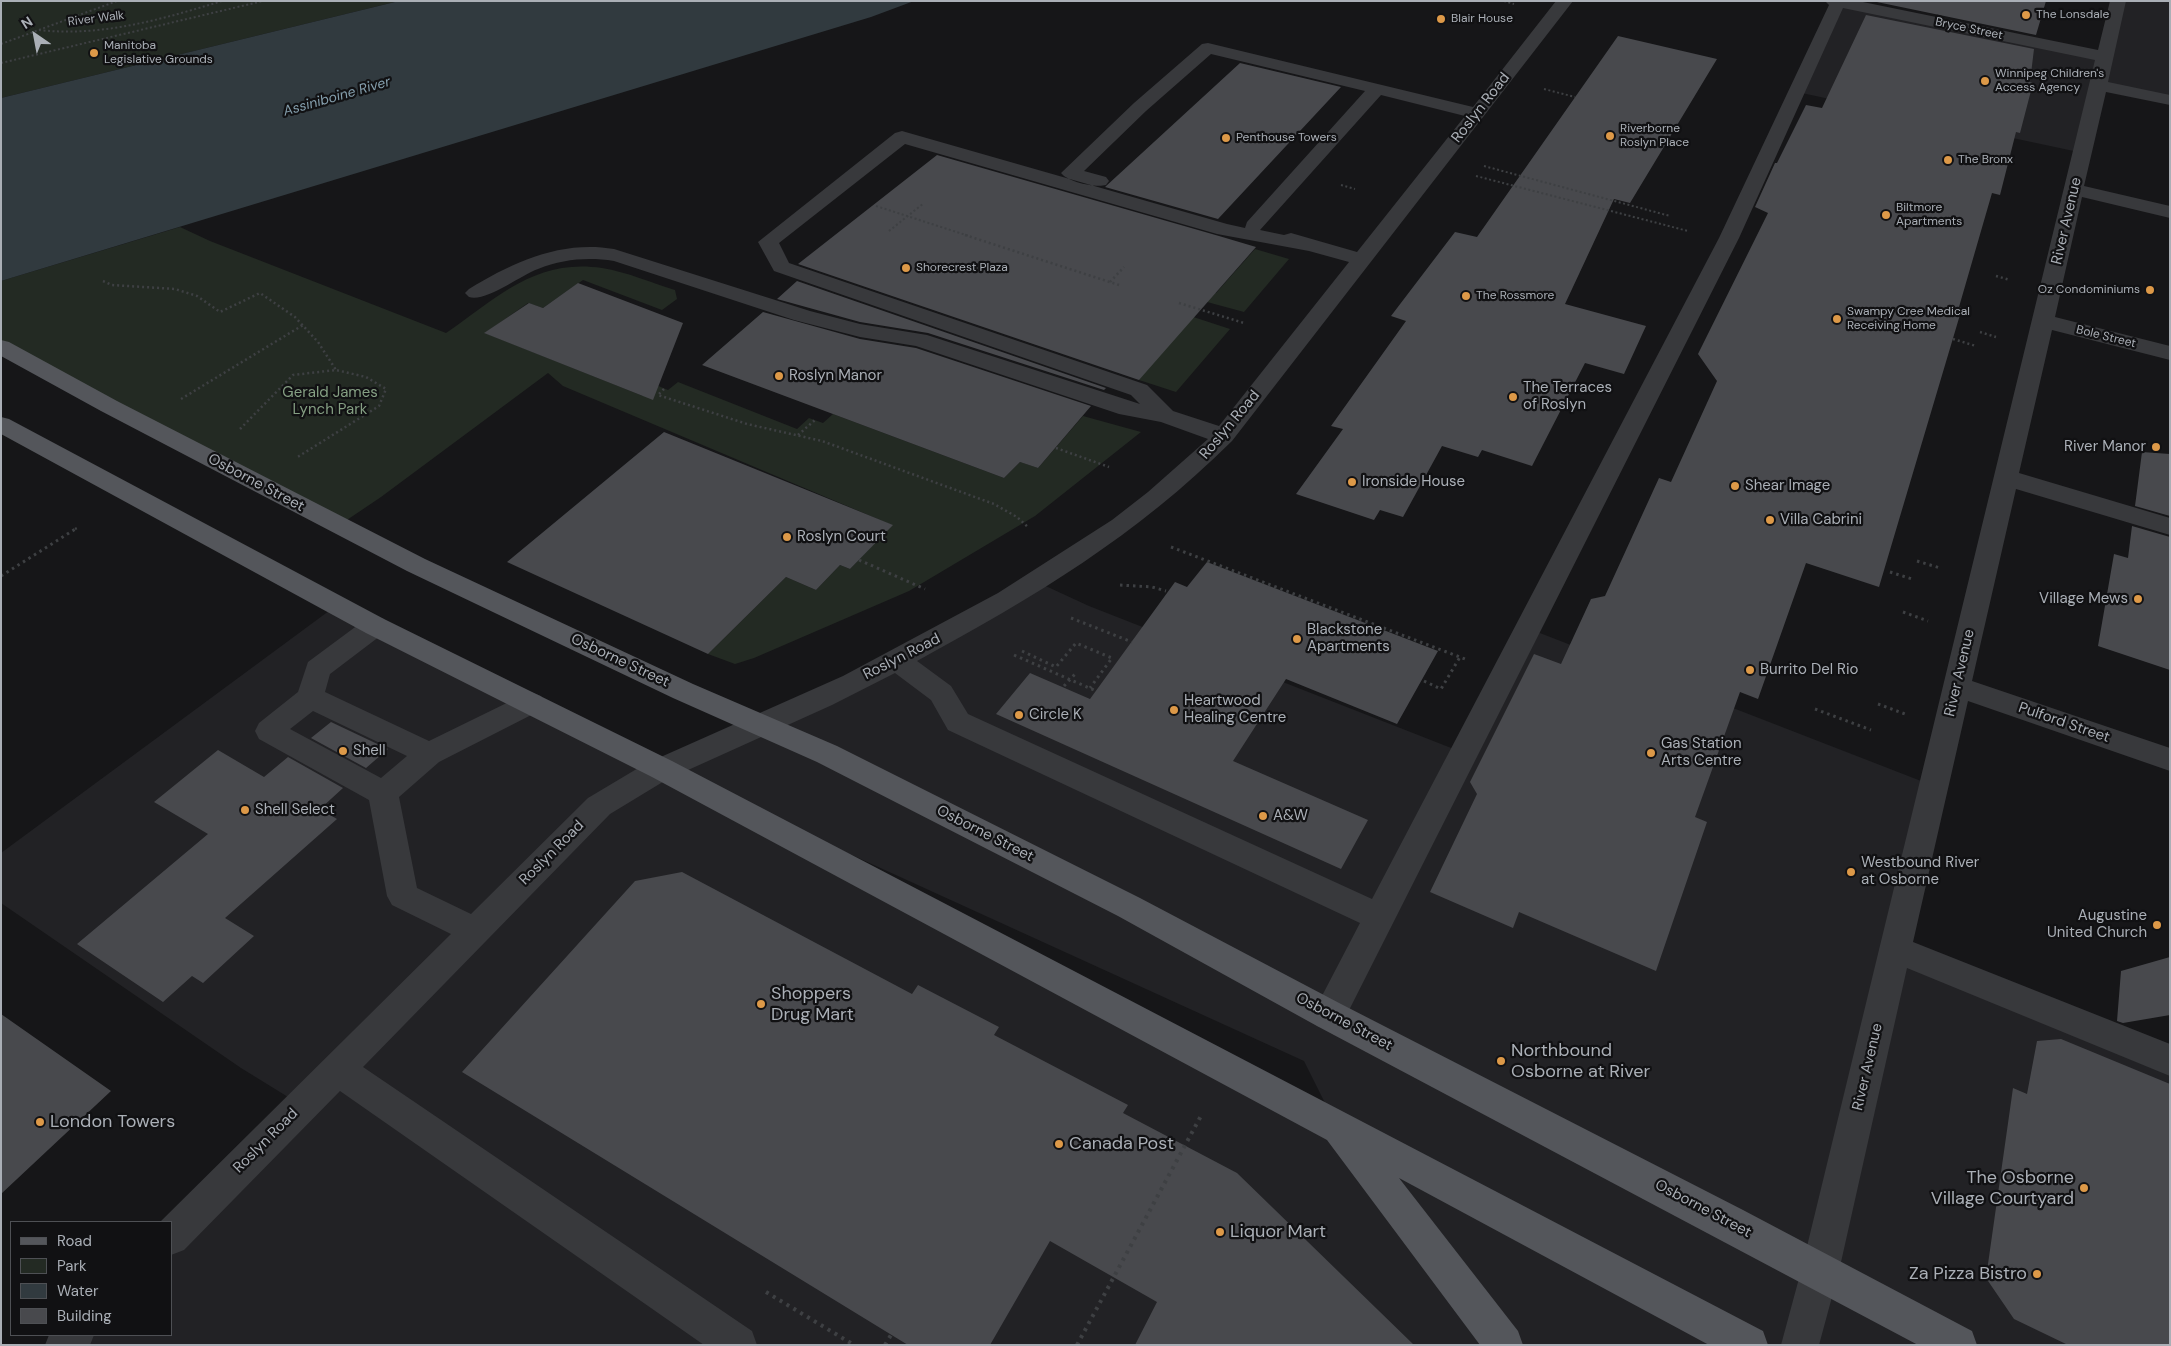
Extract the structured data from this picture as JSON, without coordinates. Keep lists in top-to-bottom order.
{
  "streets": {
    "main road": ["Osborne Street"],
    "street": [
      "Bryce Street",
      "Roslyn Road",
      "River Avenue",
      "Bole Street",
      "Pulford Street"
    ],
    "path": ["River Walk"]
  },
  "crossings": [
    ["Bryce Street", "River Avenue"],
    ["Roslyn Road", "Osborne Street"],
    ["River Avenue", "Bole Street"],
    ["River Avenue", "Osborne Street"],
    ["River Avenue", "Pulford Street"]
  ],
  "water": ["Assiniboine River"],
  "parks": ["Gerald James Lynch Park"],
  "places": [
    "The Lonsdale",
    "Blair House",
    "Manitoba Legislative Grounds",
    "Winnipeg Children's Access Agency",
    "Riverborne Roslyn Place",
    "Penthouse Towers",
    "The Bronx",
    "Biltmore Apartments",
    "Shorecrest Plaza",
    "Oz Condominiums",
    "The Rossmore",
    "Swampy Cree Medical Receiving Home",
    "Roslyn Manor",
    "The Terraces of Roslyn",
    "River Manor",
    "Ironside House",
    "Shear Image",
    "Villa Cabrini",
    "Roslyn Court",
    "Village Mews",
    "Blackstone Apartments",
    "Burrito Del Rio",
    "Heartwood Healing Centre",
    "Circle K",
    "Shell",
    "Gas Station Arts Centre",
    "Shell Select",
    "A&W",
    "Westbound River at Osborne",
    "Augustine United Church",
    "Shoppers Drug Mart",
    "Northbound Osborne at River",
    "London Towers",
    "Canada Post",
    "The Osborne Village Courtyard",
    "Liquor Mart",
    "Za Pizza Bistro"
  ],
  "legend": [
    "Road",
    "Park",
    "Water",
    "Building"
  ],
  "north": "top left"
}
